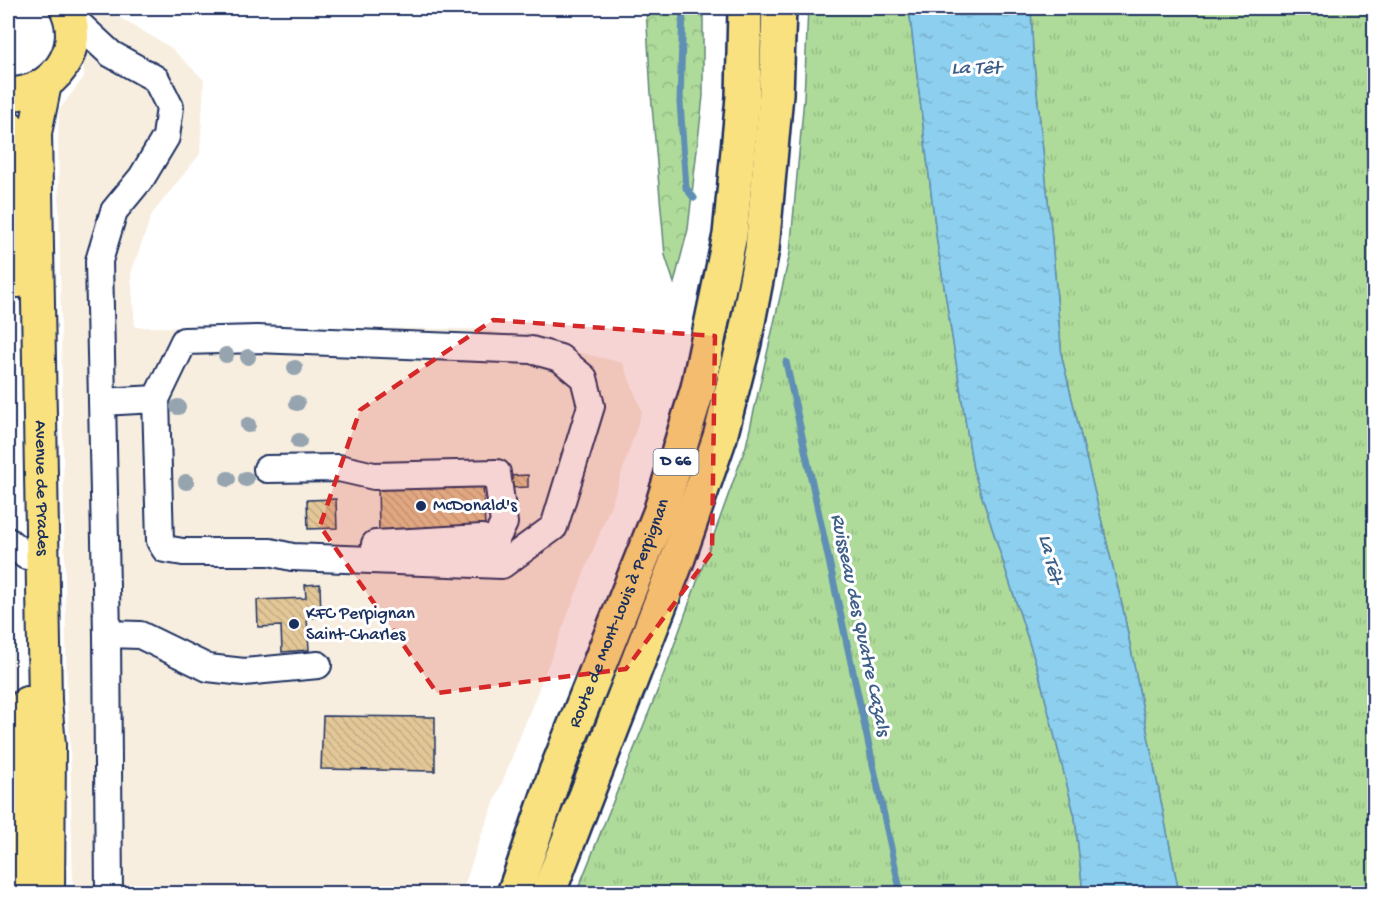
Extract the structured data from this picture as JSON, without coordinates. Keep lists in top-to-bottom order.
{
  "streets": {
    "highway": ["D 66", "Route de Mont-Louis à Perpignan"],
    "main road": ["Avenue de Prades"]
  },
  "water": ["La Têt", "Ruisseau des Quatre Cazals"],
  "places": ["McDonald's", "KFC Perpignan Saint-Charles"]
}
